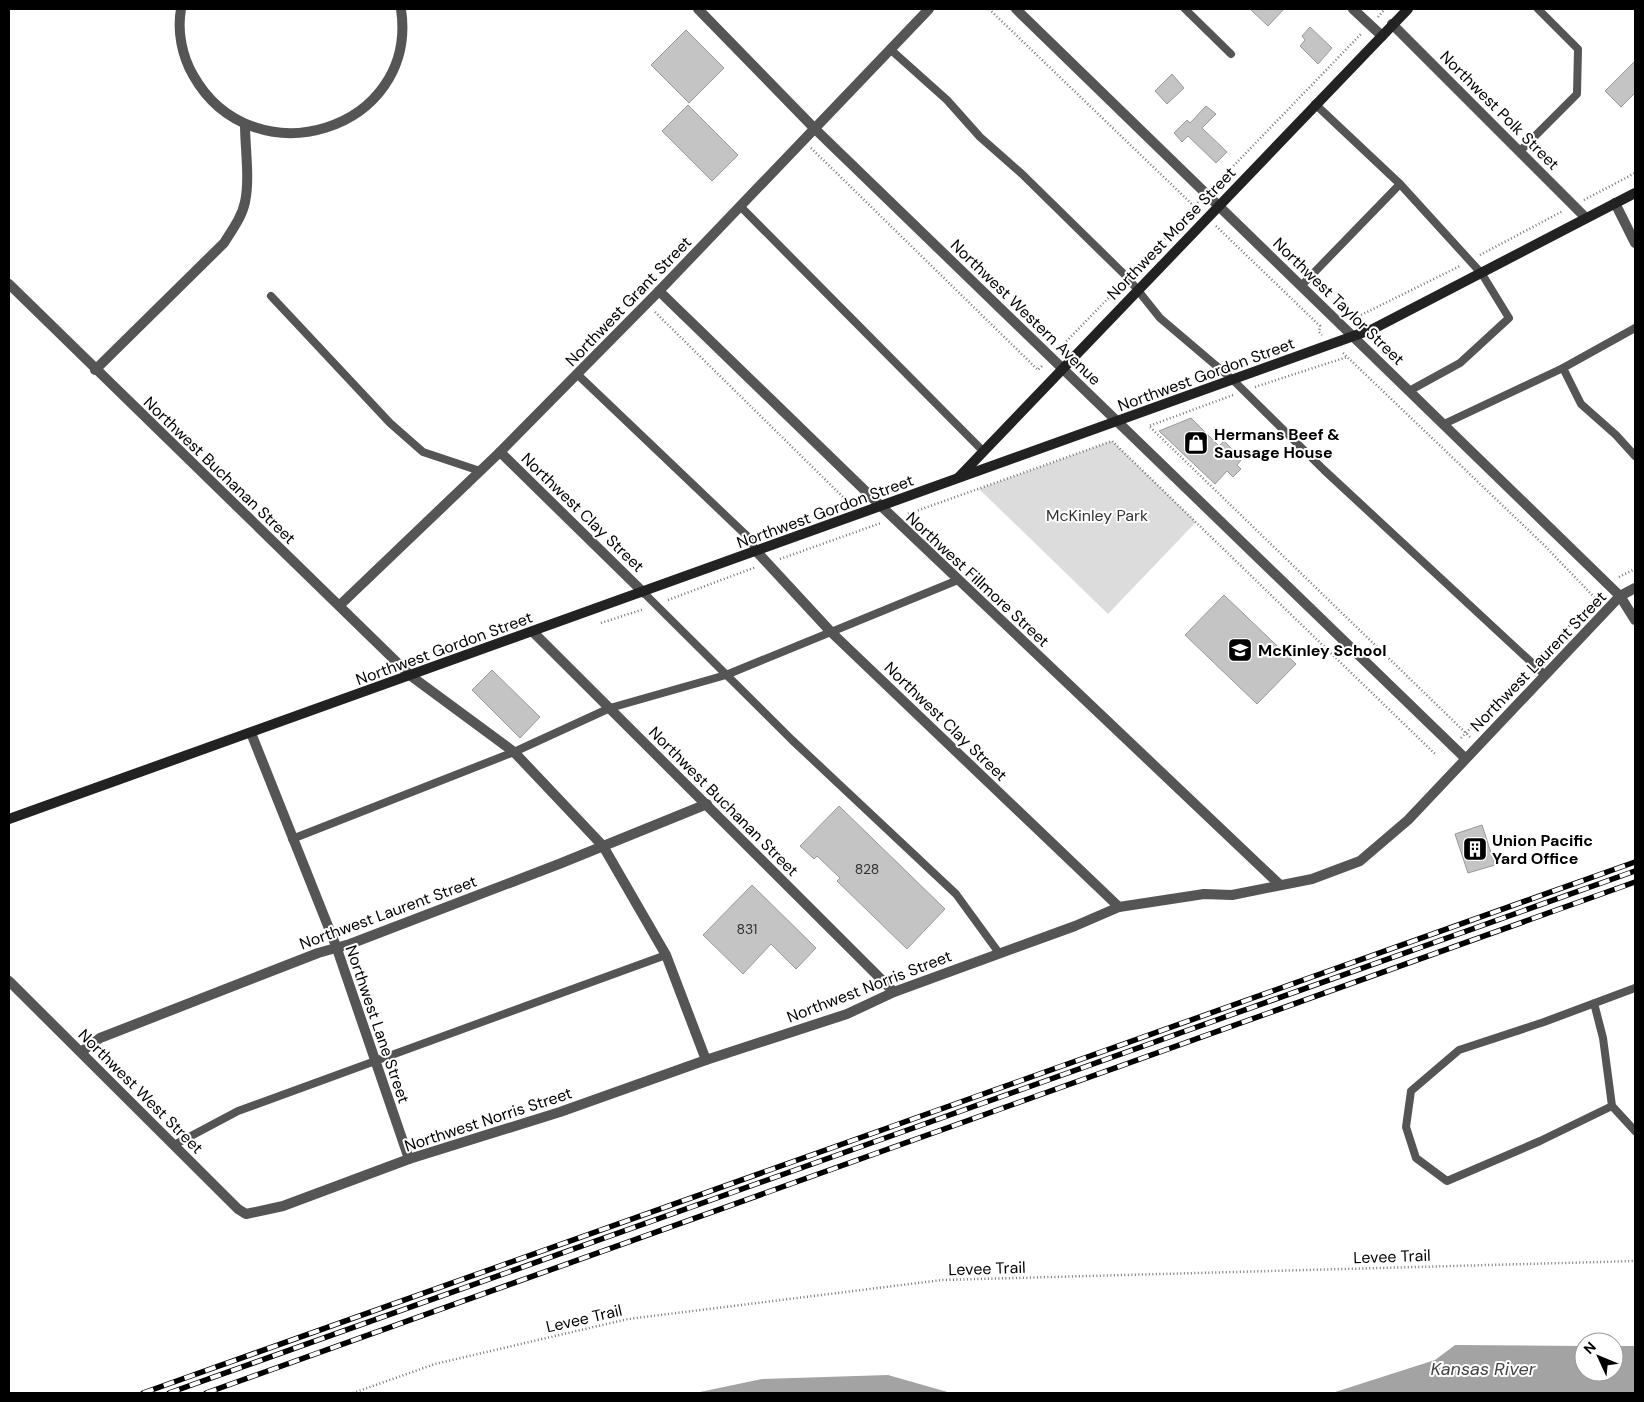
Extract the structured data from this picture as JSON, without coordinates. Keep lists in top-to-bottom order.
{
  "streets": {
    "main road": ["Northwest Morse Street", "Northwest Gordon Street"],
    "street": [
      "Northwest Polk Street",
      "Northwest Grant Street",
      "Northwest Taylor Street",
      "Northwest Western Avenue",
      "Northwest Buchanan Street",
      "Northwest Clay Street",
      "Northwest Fillmore Street",
      "Northwest Laurent Street",
      "Northwest Norris Street",
      "Northwest Lane Street",
      "Northwest West Street"
    ],
    "path": ["Levee Trail"]
  },
  "crossings": [
    ["Northwest Polk Street", "Northwest Morse Street"],
    ["Northwest Polk Street", "Northwest Gordon Street"],
    ["Northwest Morse Street", "Northwest Taylor Street"],
    ["Northwest Morse Street", "Northwest Western Avenue"],
    ["Northwest Morse Street", "Northwest Gordon Street"],
    ["Northwest Grant Street", "Northwest Western Avenue"],
    ["Northwest Grant Street", "Northwest Buchanan Street"],
    ["Northwest Grant Street", "Northwest Clay Street"],
    ["Northwest Grant Street", "Northwest Fillmore Street"],
    ["Northwest Taylor Street", "Northwest Gordon Street"],
    ["Northwest Taylor Street", "Northwest Laurent Street"],
    ["Northwest Western Avenue", "Northwest Gordon Street"],
    ["Northwest Western Avenue", "Northwest Laurent Street"],
    ["Northwest Western Avenue", "Northwest Norris Street"],
    ["Northwest Gordon Street", "Northwest Buchanan Street"],
    ["Northwest Gordon Street", "Northwest Clay Street"],
    ["Northwest Gordon Street", "Northwest Fillmore Street"],
    ["Northwest Gordon Street", "Northwest Lane Street"],
    ["Northwest Buchanan Street", "Northwest Laurent Street"],
    ["Northwest Buchanan Street", "Northwest Norris Street"],
    ["Northwest Clay Street", "Northwest Norris Street"],
    ["Northwest Fillmore Street", "Northwest Norris Street"],
    ["Northwest Laurent Street", "Northwest Norris Street"],
    ["Northwest Laurent Street", "Northwest Lane Street"],
    ["Northwest Laurent Street", "Northwest West Street"],
    ["Northwest Norris Street", "Northwest Lane Street"],
    ["Northwest Norris Street", "Northwest West Street"]
  ],
  "water": ["Kansas River"],
  "parks": ["McKinley Park"],
  "places": {
    "shop": ["Hermans Beef & Sausage House"],
    "school or university": ["McKinley School"],
    "building": ["Union Pacific Yard Office"]
  },
  "house_numbers": ["828", "831"],
  "north": "top left"
}
